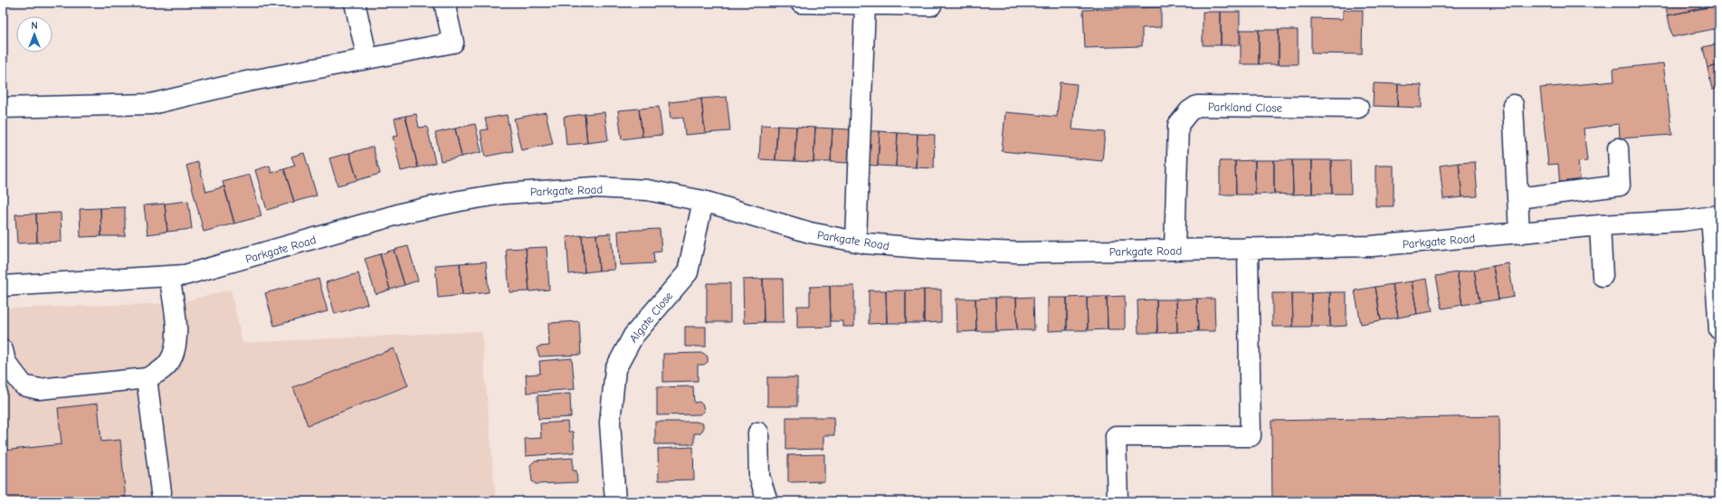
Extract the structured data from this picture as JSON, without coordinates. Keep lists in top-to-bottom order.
{
  "streets": {
    "street": ["Parkland Close", "Parkgate Road", "Algate Close"]
  },
  "crossings": [
    ["Parkland Close", "Parkgate Road"],
    ["Parkgate Road", "Algate Close"]
  ],
  "north": "top"
}
